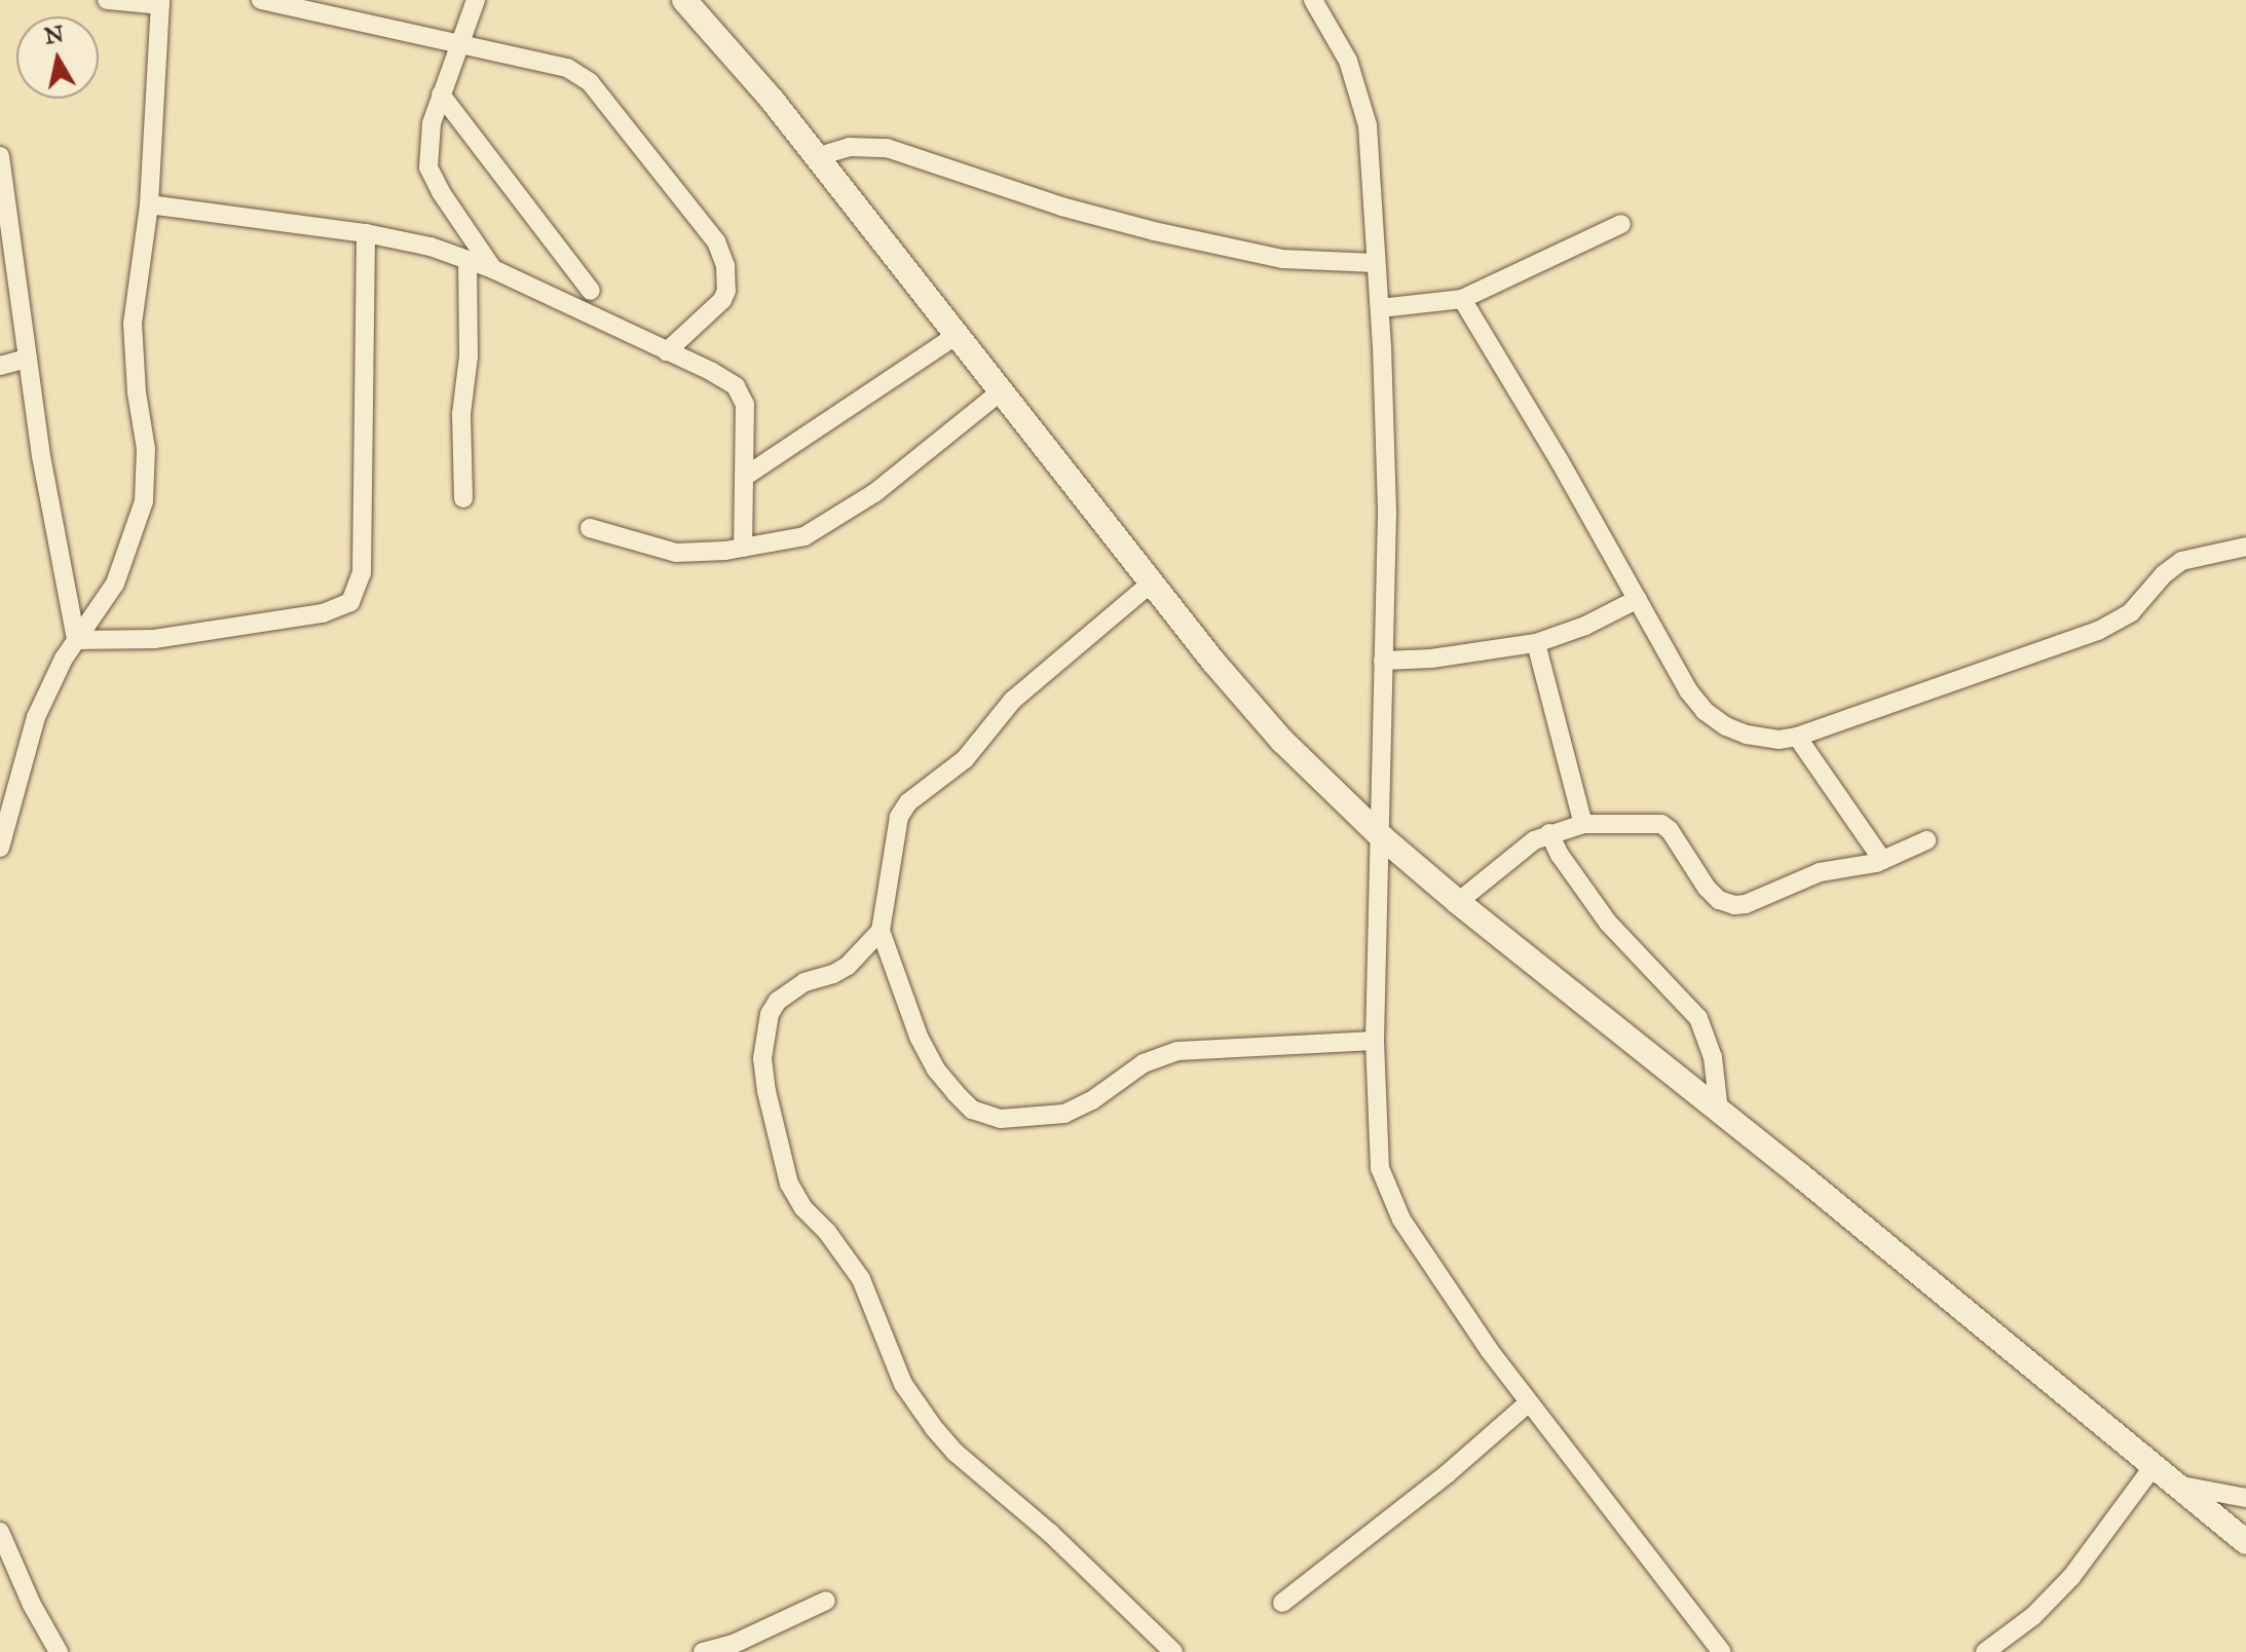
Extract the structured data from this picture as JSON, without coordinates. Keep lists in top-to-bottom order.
{
  "north": "top"
}
